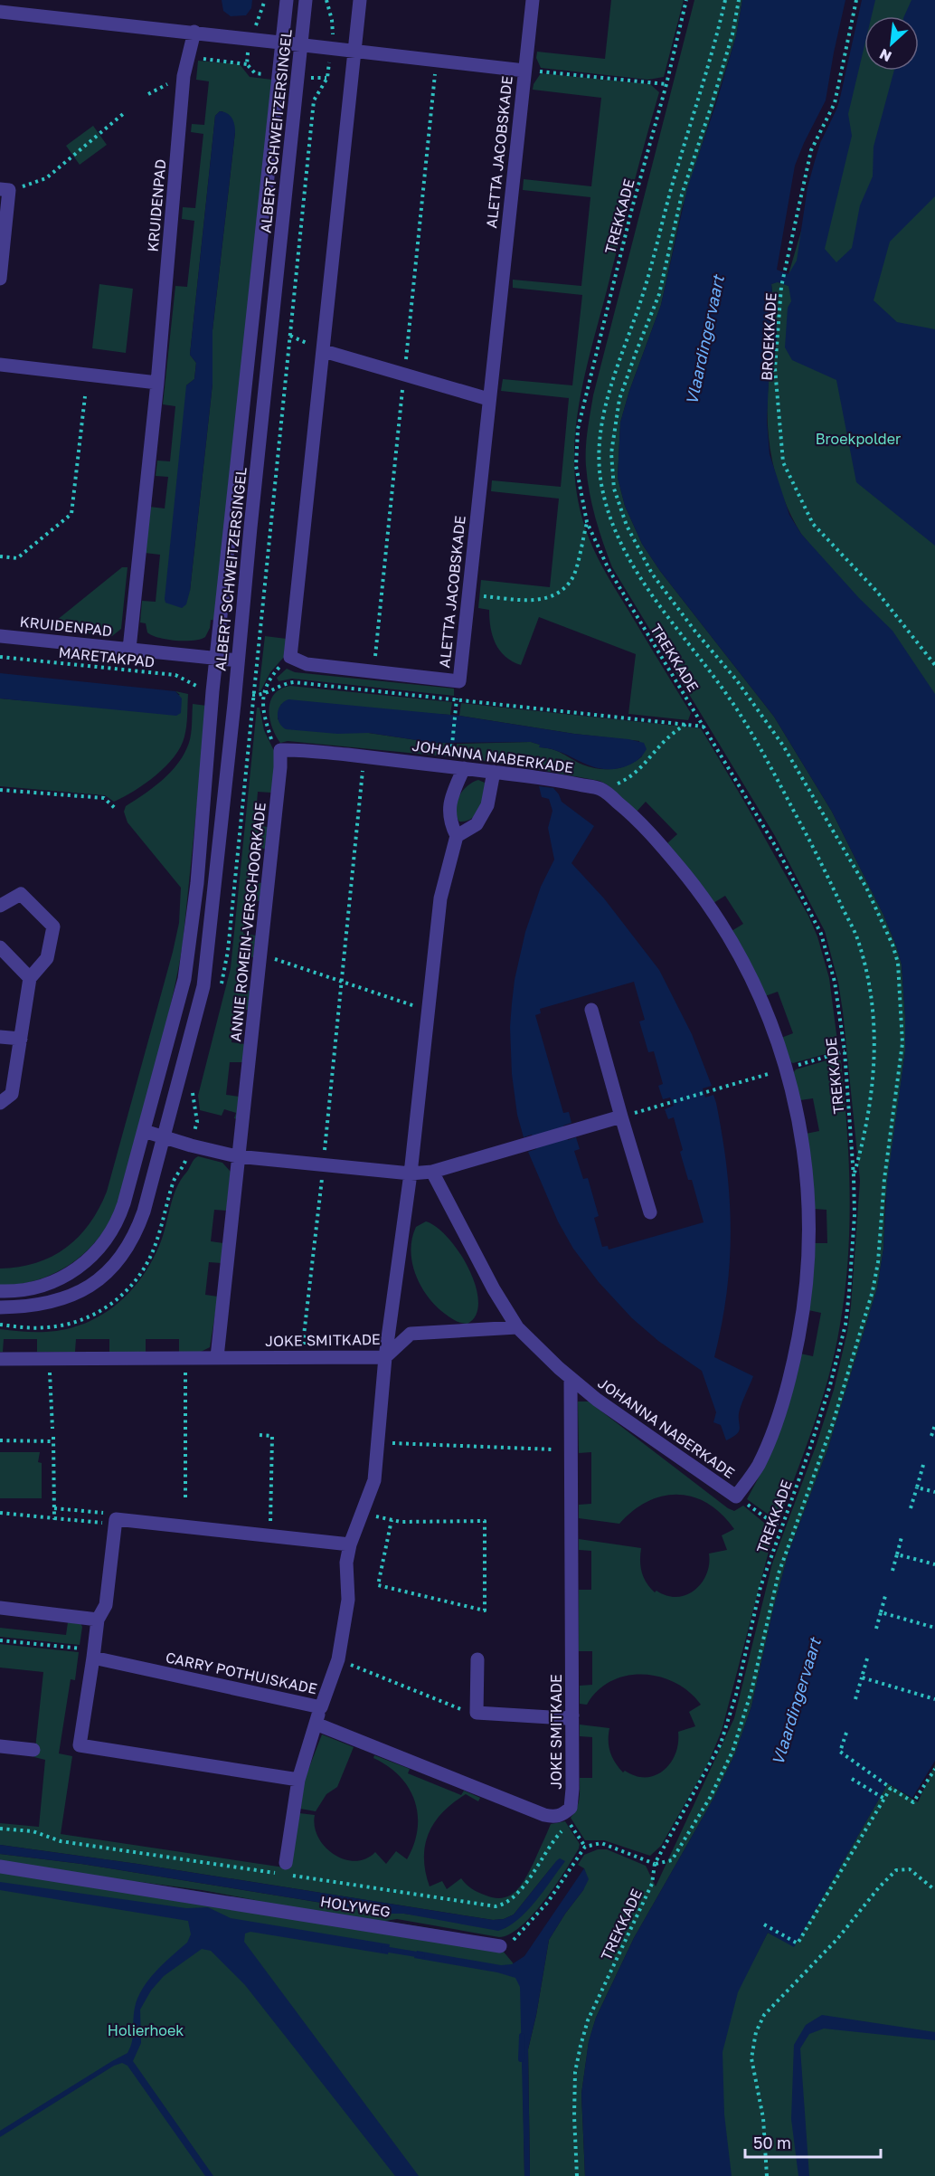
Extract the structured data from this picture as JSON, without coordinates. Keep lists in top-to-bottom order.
{
  "streets": {
    "street": [
      "ALBERT SCHWEITZERSINGEL",
      "ALETTA JACOBSKADE",
      "KRUIDENPAD",
      "JOHANNA NABERKADE",
      "ANNIE ROMEIN-VERSCHOORKADE",
      "JOKE SMITKADE",
      "CARRY POTHUISKADE",
      "HOLYWEG"
    ],
    "path": ["TREKKADE", "BROEKKADE", "MARETAKPAD"]
  },
  "crossings": [
    ["ALBERT SCHWEITZERSINGEL", "ALETTA JACOBSKADE"],
    ["ALBERT SCHWEITZERSINGEL", "KRUIDENPAD"],
    ["JOHANNA NABERKADE", "ANNIE ROMEIN-VERSCHOORKADE"],
    ["JOHANNA NABERKADE", "JOKE SMITKADE"],
    ["ANNIE ROMEIN-VERSCHOORKADE", "JOKE SMITKADE"],
    ["JOKE SMITKADE", "CARRY POTHUISKADE"]
  ],
  "water": ["Vlaardingervaart"],
  "parks": ["Broekpolder", "Holierhoek"],
  "scale_bar": "50 m",
  "north": "bottom left"
}
